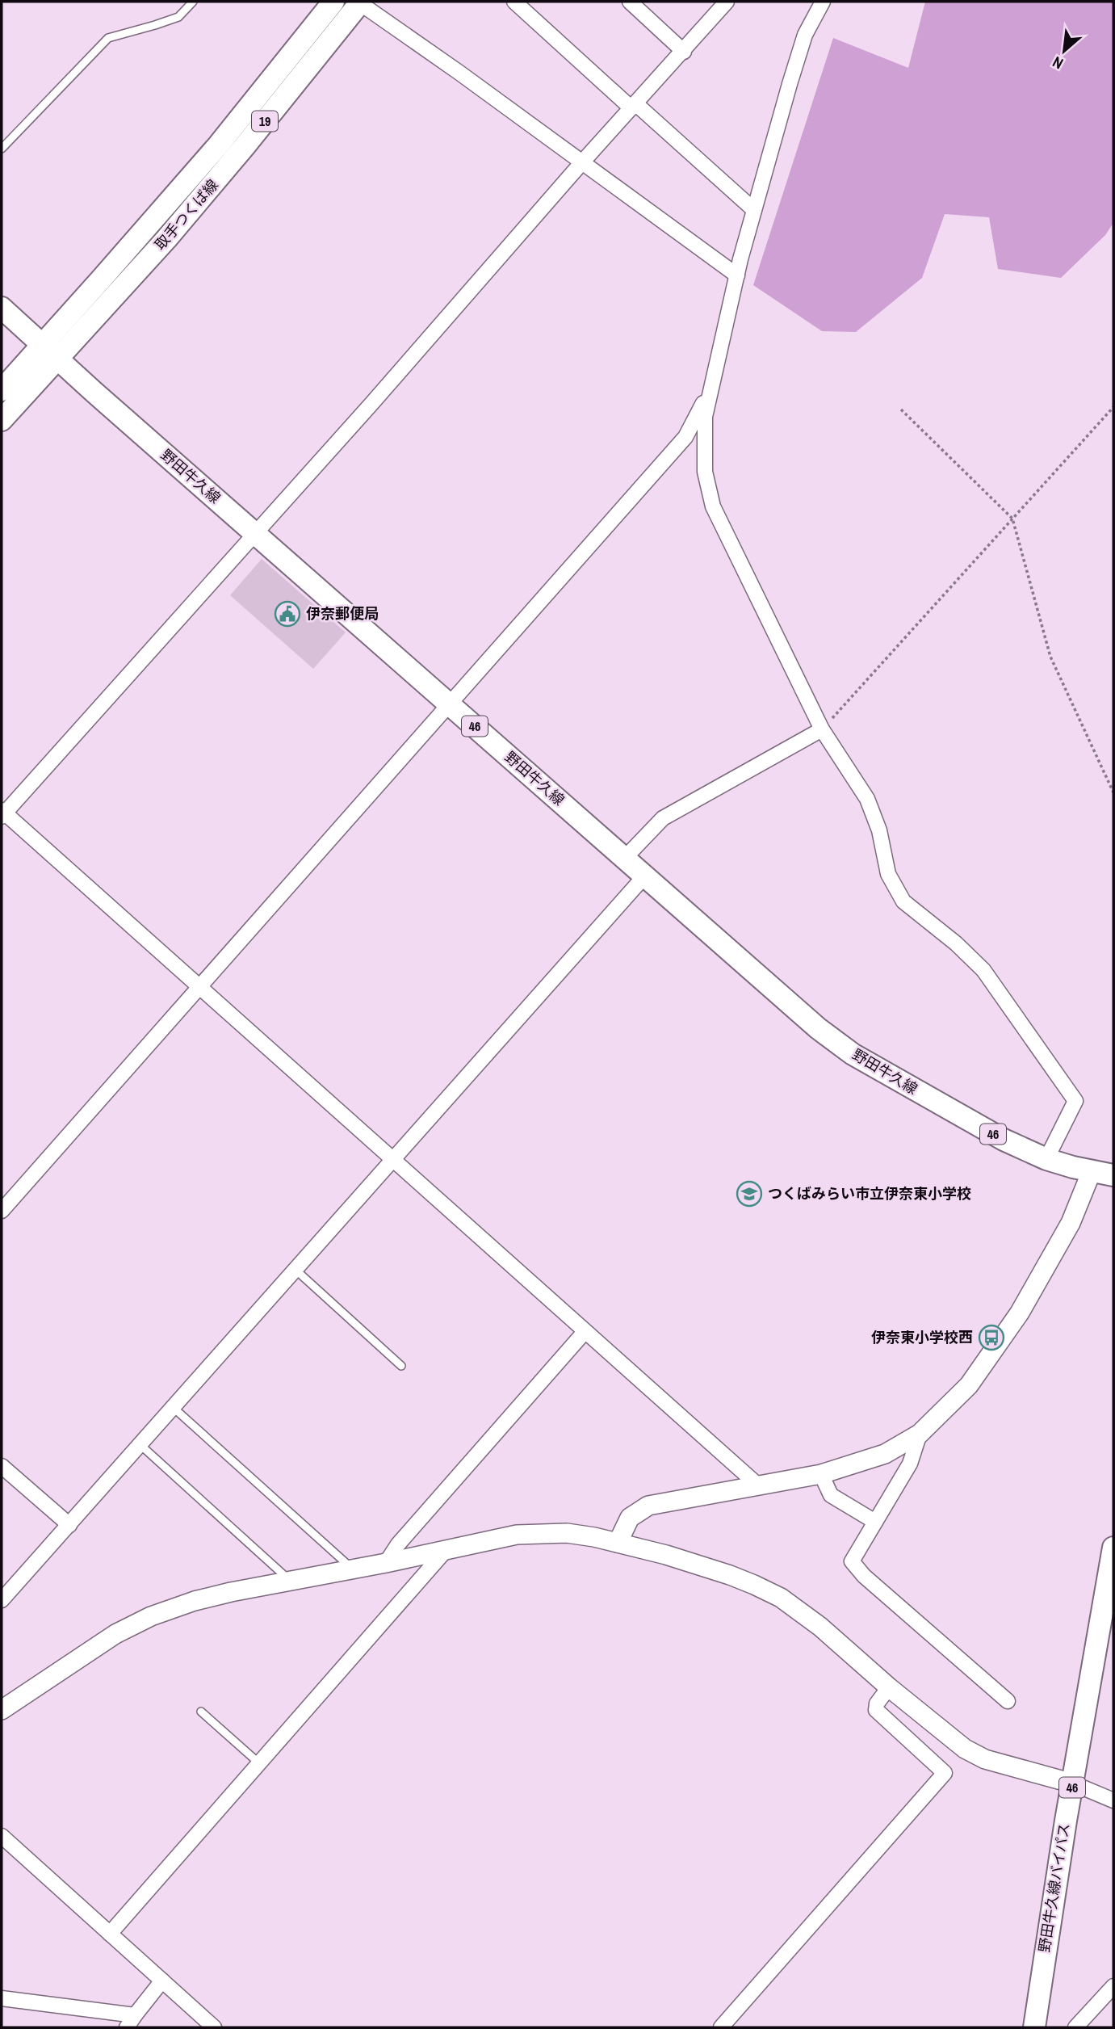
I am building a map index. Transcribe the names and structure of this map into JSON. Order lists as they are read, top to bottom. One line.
{"streets":{"main road":["19","取手つくば線","野田牛久線","46","野田牛久線バイパス"]},"crossings":[["取手つくば線","野田牛久線"]],"places":{"public building":["伊奈郵便局"],"school or university":["つくばみらい市立伊奈東小学校"],"bus stop":["伊奈東小学校西"]},"north":"bottom left"}
